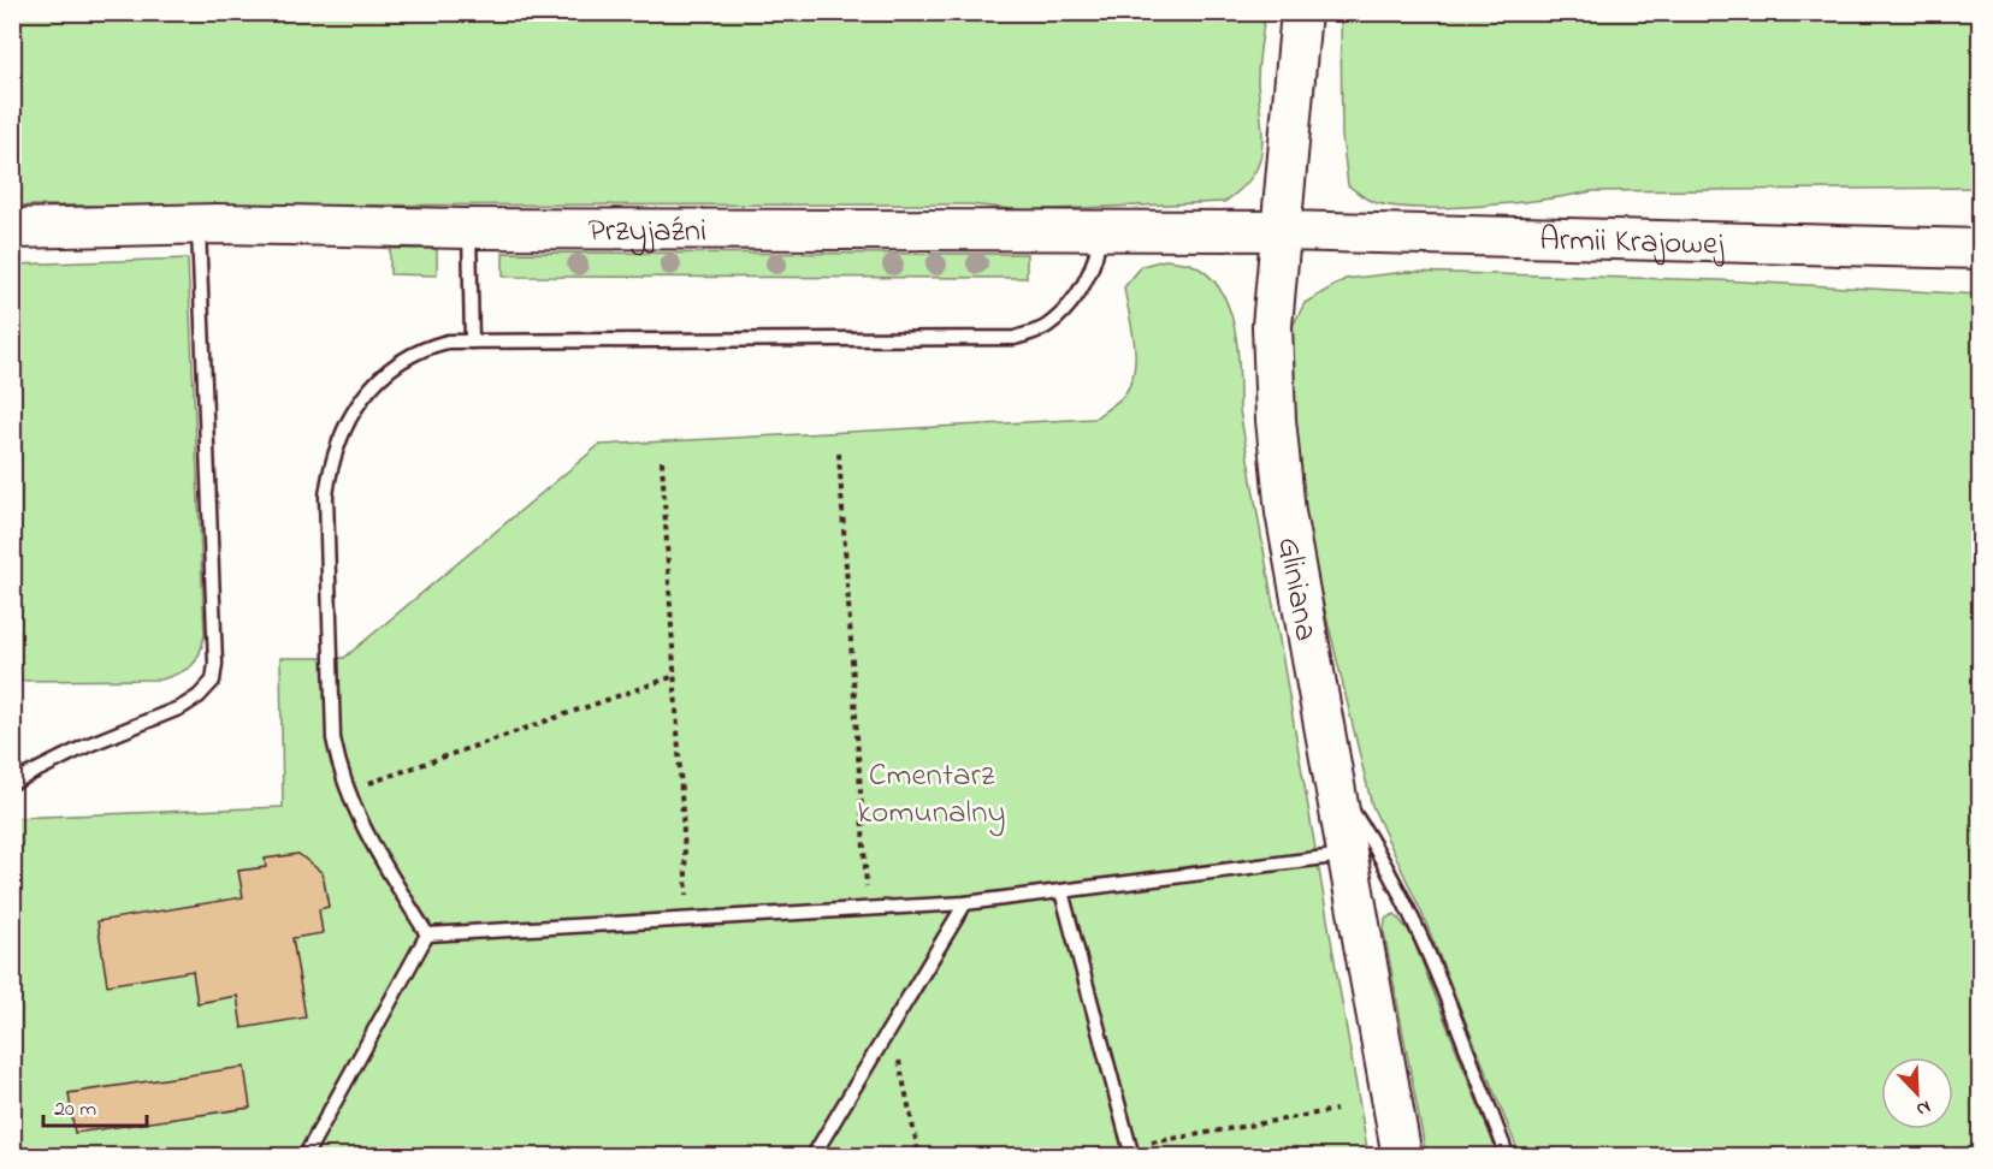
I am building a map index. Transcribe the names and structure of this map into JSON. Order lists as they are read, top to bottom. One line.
{"streets":{"street":["Przyjaźni","Armii Krajowej","Gliniana"]},"crossings":[["Przyjaźni","Armii Krajowej"],["Przyjaźni","Gliniana"],["Armii Krajowej","Gliniana"]],"parks":["Cmentarz komunalny"],"scale_bar":"20 m","north":"bottom right"}
